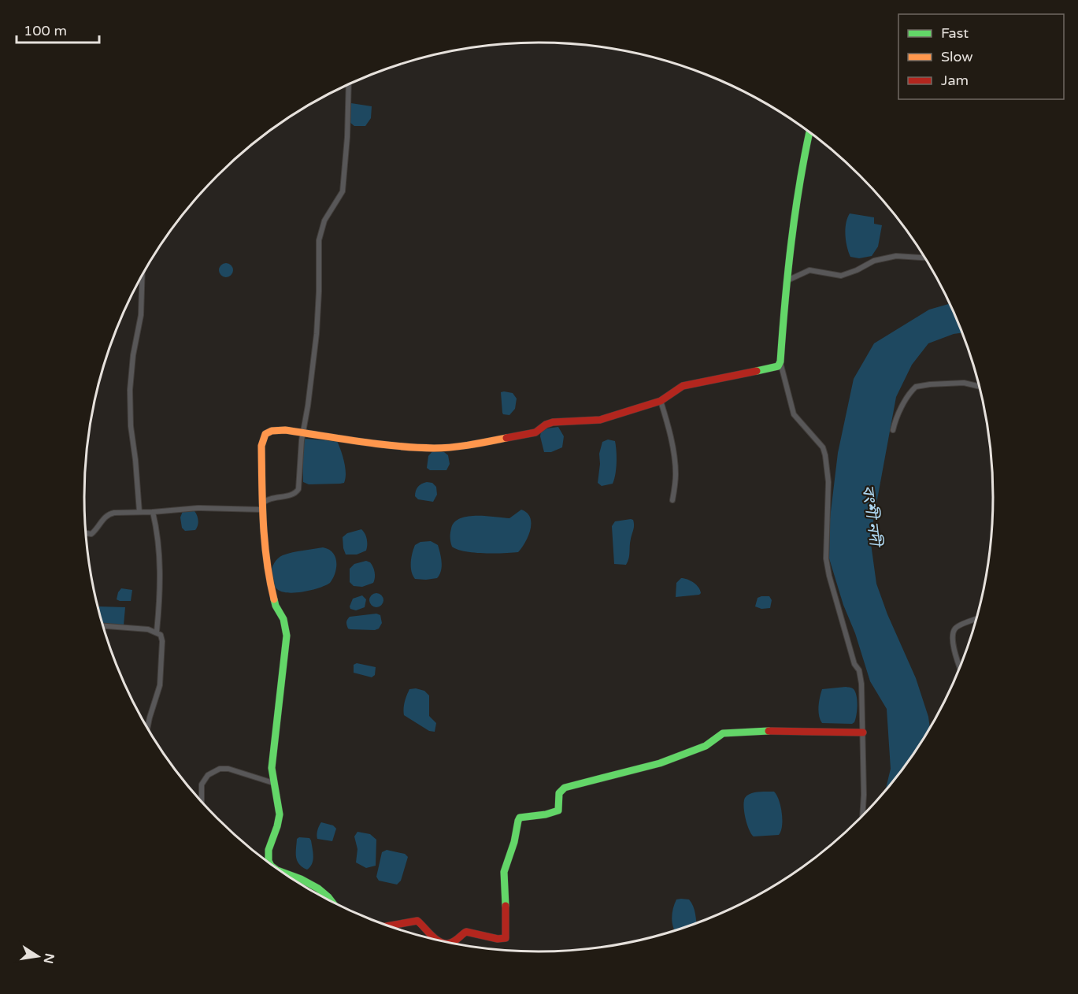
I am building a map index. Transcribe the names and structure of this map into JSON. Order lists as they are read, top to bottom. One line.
{"water":["বংশী নদী"],"legend":["Fast","Slow","Jam"],"scale_bar":"100 m","north":"right"}
